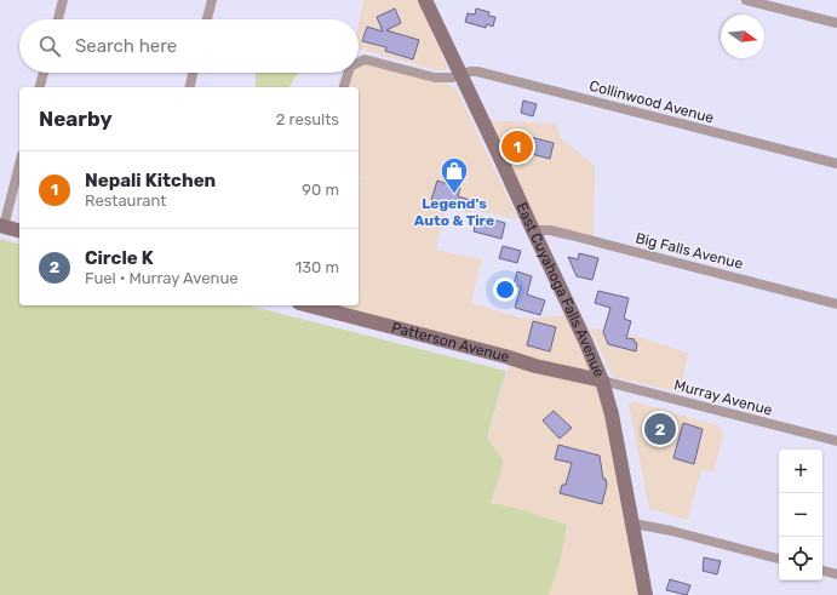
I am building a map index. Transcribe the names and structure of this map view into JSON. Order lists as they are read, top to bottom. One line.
{"streets":{"street":["Collinwood Avenue","Big Falls Avenue","East Cuyahoga Falls Avenue","Patterson Avenue","Murray Avenue"]},"crossings":[["Collinwood Avenue","East Cuyahoga Falls Avenue"],["Big Falls Avenue","East Cuyahoga Falls Avenue"],["East Cuyahoga Falls Avenue","Patterson Avenue"],["East Cuyahoga Falls Avenue","Murray Avenue"],["Patterson Avenue","Murray Avenue"]],"places":{"shop":["Legend's Auto & Tire"]},"north":"right","page":{"search":"Search here","heading":["Nearby","2 results"],"pins":["1","2"],"list":[{"mark":"1","name":"Nepali Kitchen","note":"Restaurant","value":"90 m"},{"mark":"2","name":"Circle K","note":"Fuel · Murray Avenue","value":"130 m"}],"map_buttons":["+","−"]}}
